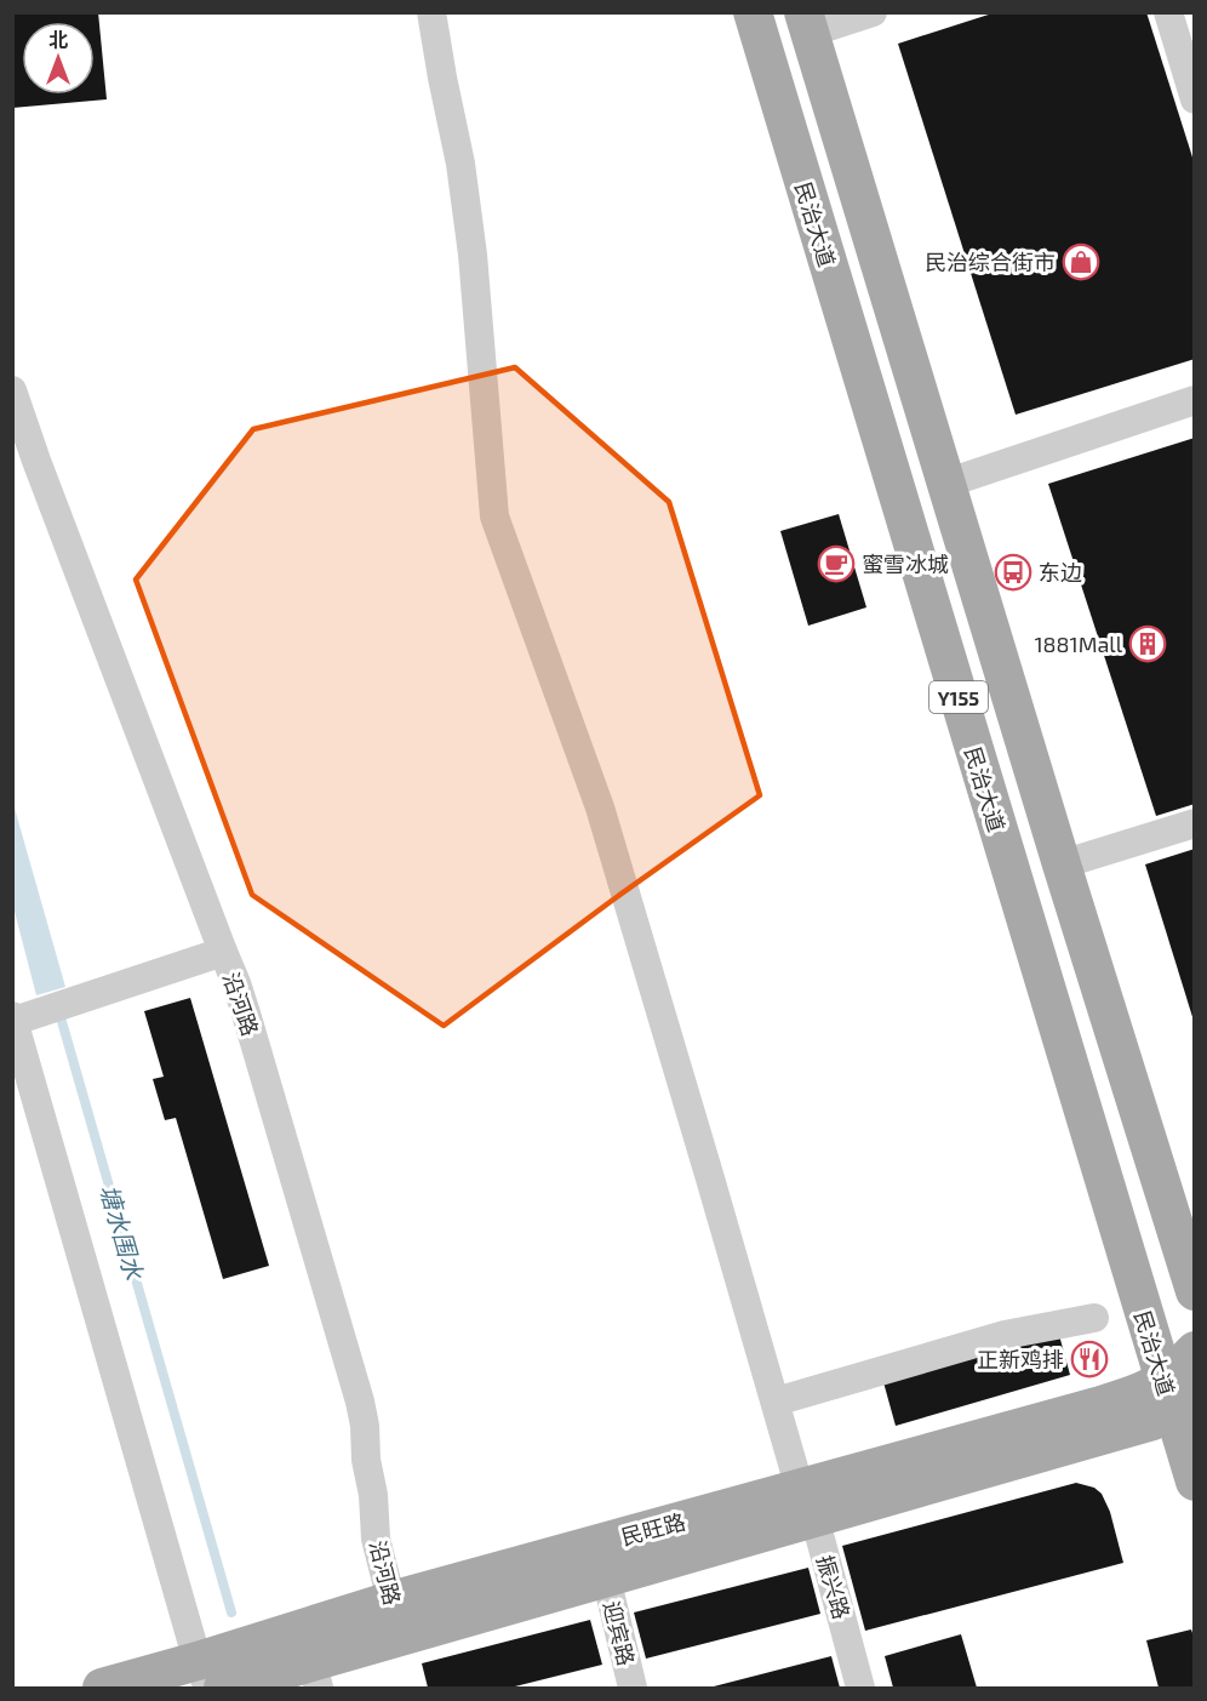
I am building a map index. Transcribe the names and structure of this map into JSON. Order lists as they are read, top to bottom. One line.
{"streets":{"main road":["民治大道","Y155","民旺路"],"street":["沿河路","振兴路","迎宾路"]},"crossings":[["民治大道","民旺路"],["沿河路","民旺路"],["民旺路","振兴路"],["民旺路","迎宾路"]],"water":["塘水围水"],"places":{"shop":["民治综合街市"],"cafe":["蜜雪冰城"],"bus stop":["东边"],"building":["1881Mall"],"restaurant":["正新鸡排"]},"north":"top"}
